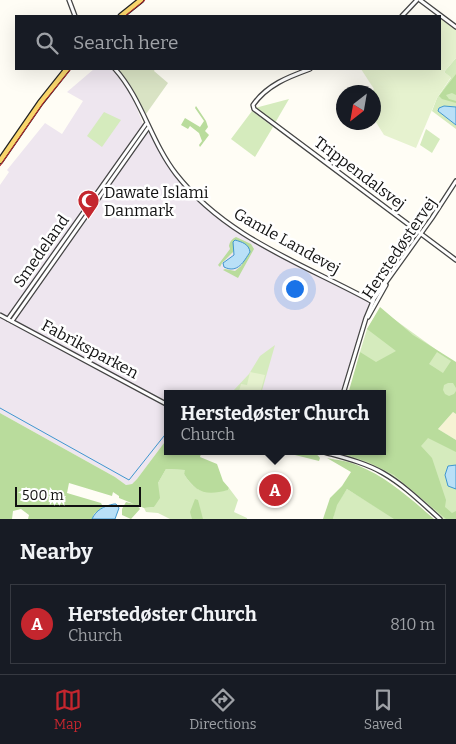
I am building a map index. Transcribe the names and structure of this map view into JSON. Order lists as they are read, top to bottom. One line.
{"streets":{"street":["Trippendalsvej","Gamle Landevej","Herstedøstervej","Smedeland","Fabriksparken"]},"crossings":[["Trippendalsvej","Herstedøstervej"],["Gamle Landevej","Herstedøstervej"],["Gamle Landevej","Smedeland"],["Smedeland","Fabriksparken"]],"places":{"mosque":["Dawate Islami Danmark"]},"scale_bar":"500 m","north":"bottom left","page":{"search":"Search here","popup":["Herstedøster Church","Church"],"pins":"A","scale":"500 m","heading":"Nearby","list":[{"mark":"A","name":"Herstedøster Church","note":"Church","value":"810 m"}],"nav":["Map","Directions","Saved"]}}
